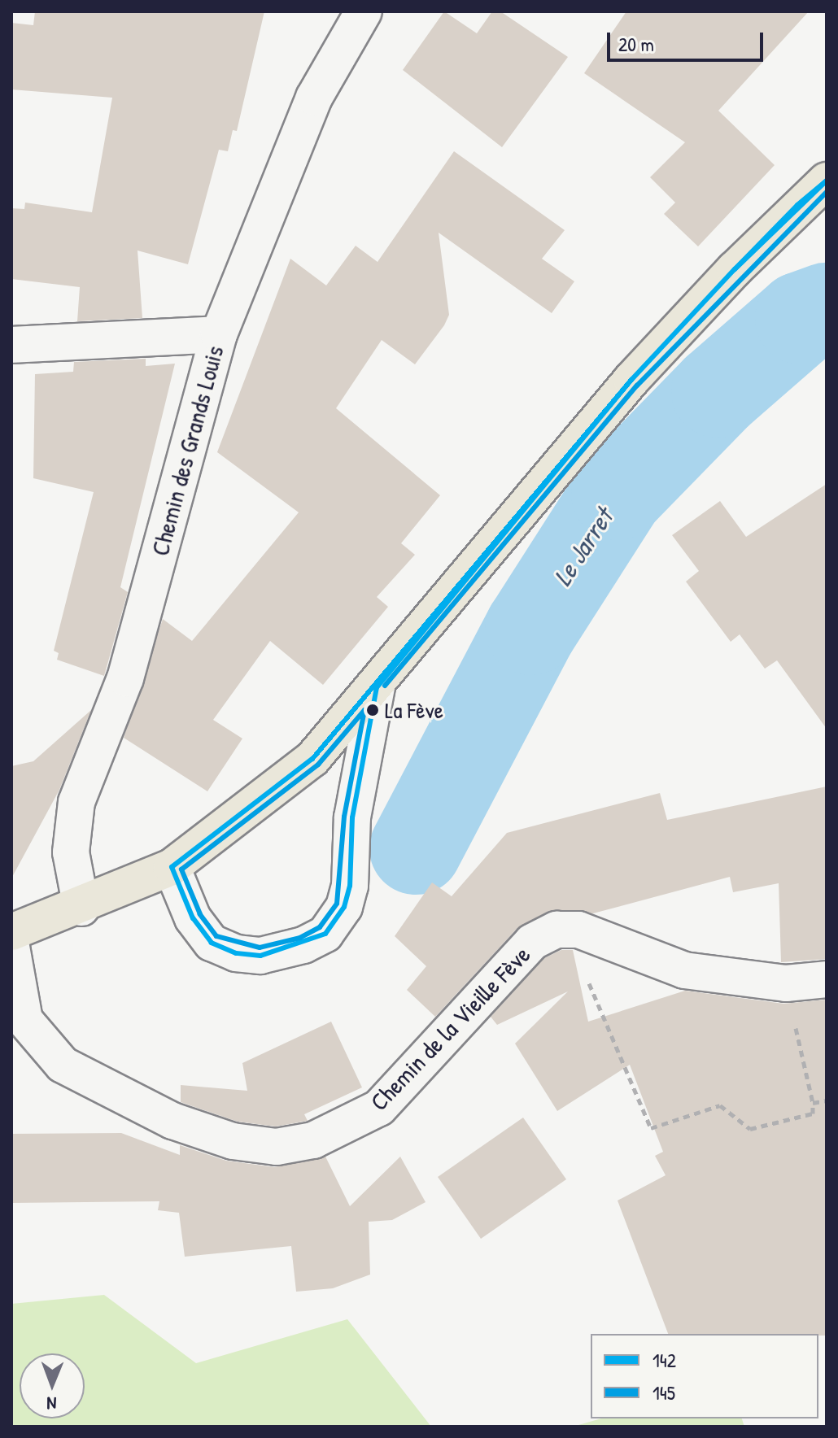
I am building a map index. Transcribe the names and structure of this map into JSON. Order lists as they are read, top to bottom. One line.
{"streets":{"street":["Chemin des Grands Louis","Chemin de la Vieille Fève"]},"water":["Le Jarret"],"places":["La Fève"],"lines":["transit line 142","transit line 145"],"legend":["142","145"],"scale_bar":"20 m","north":"bottom"}
